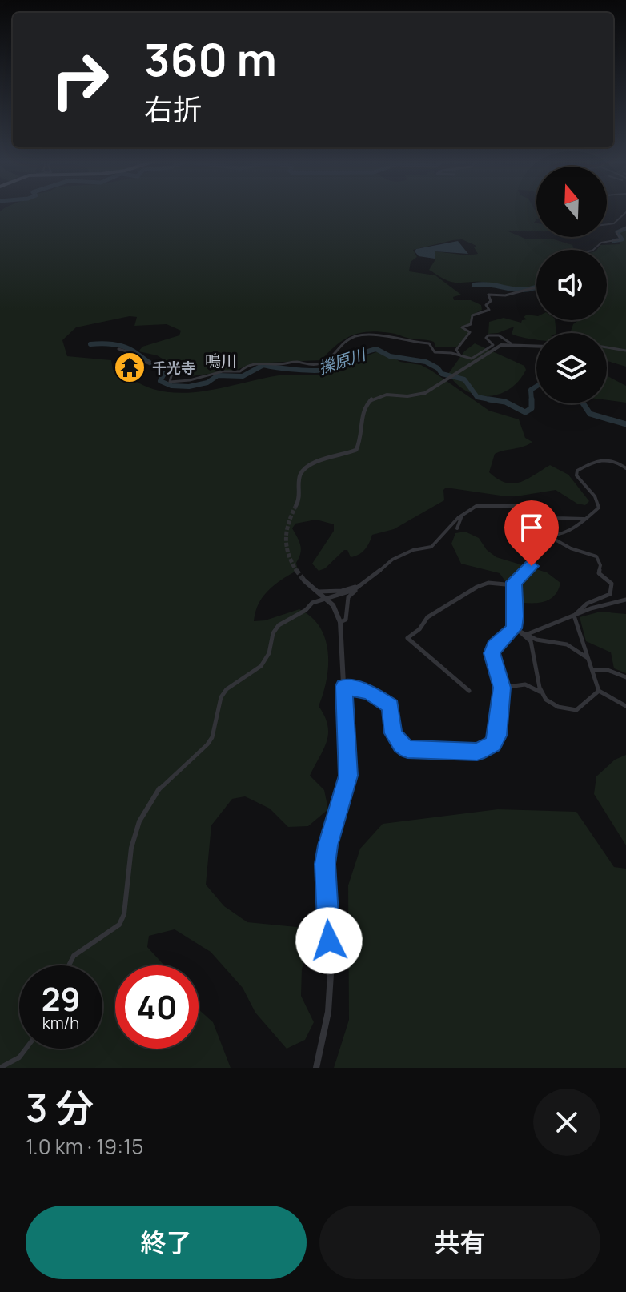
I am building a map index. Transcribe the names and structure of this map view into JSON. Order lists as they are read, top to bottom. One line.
{"districts":["鳴川"],"water":["擽原川"],"places":{"temple":["千光寺"]},"north":"top","page":{"turn":["360 m","右折"],"speed":"29 km/h","limit":"40","heading":["3 分","1.0 km · 19:15"],"buttons":["終了","共有"]}}
